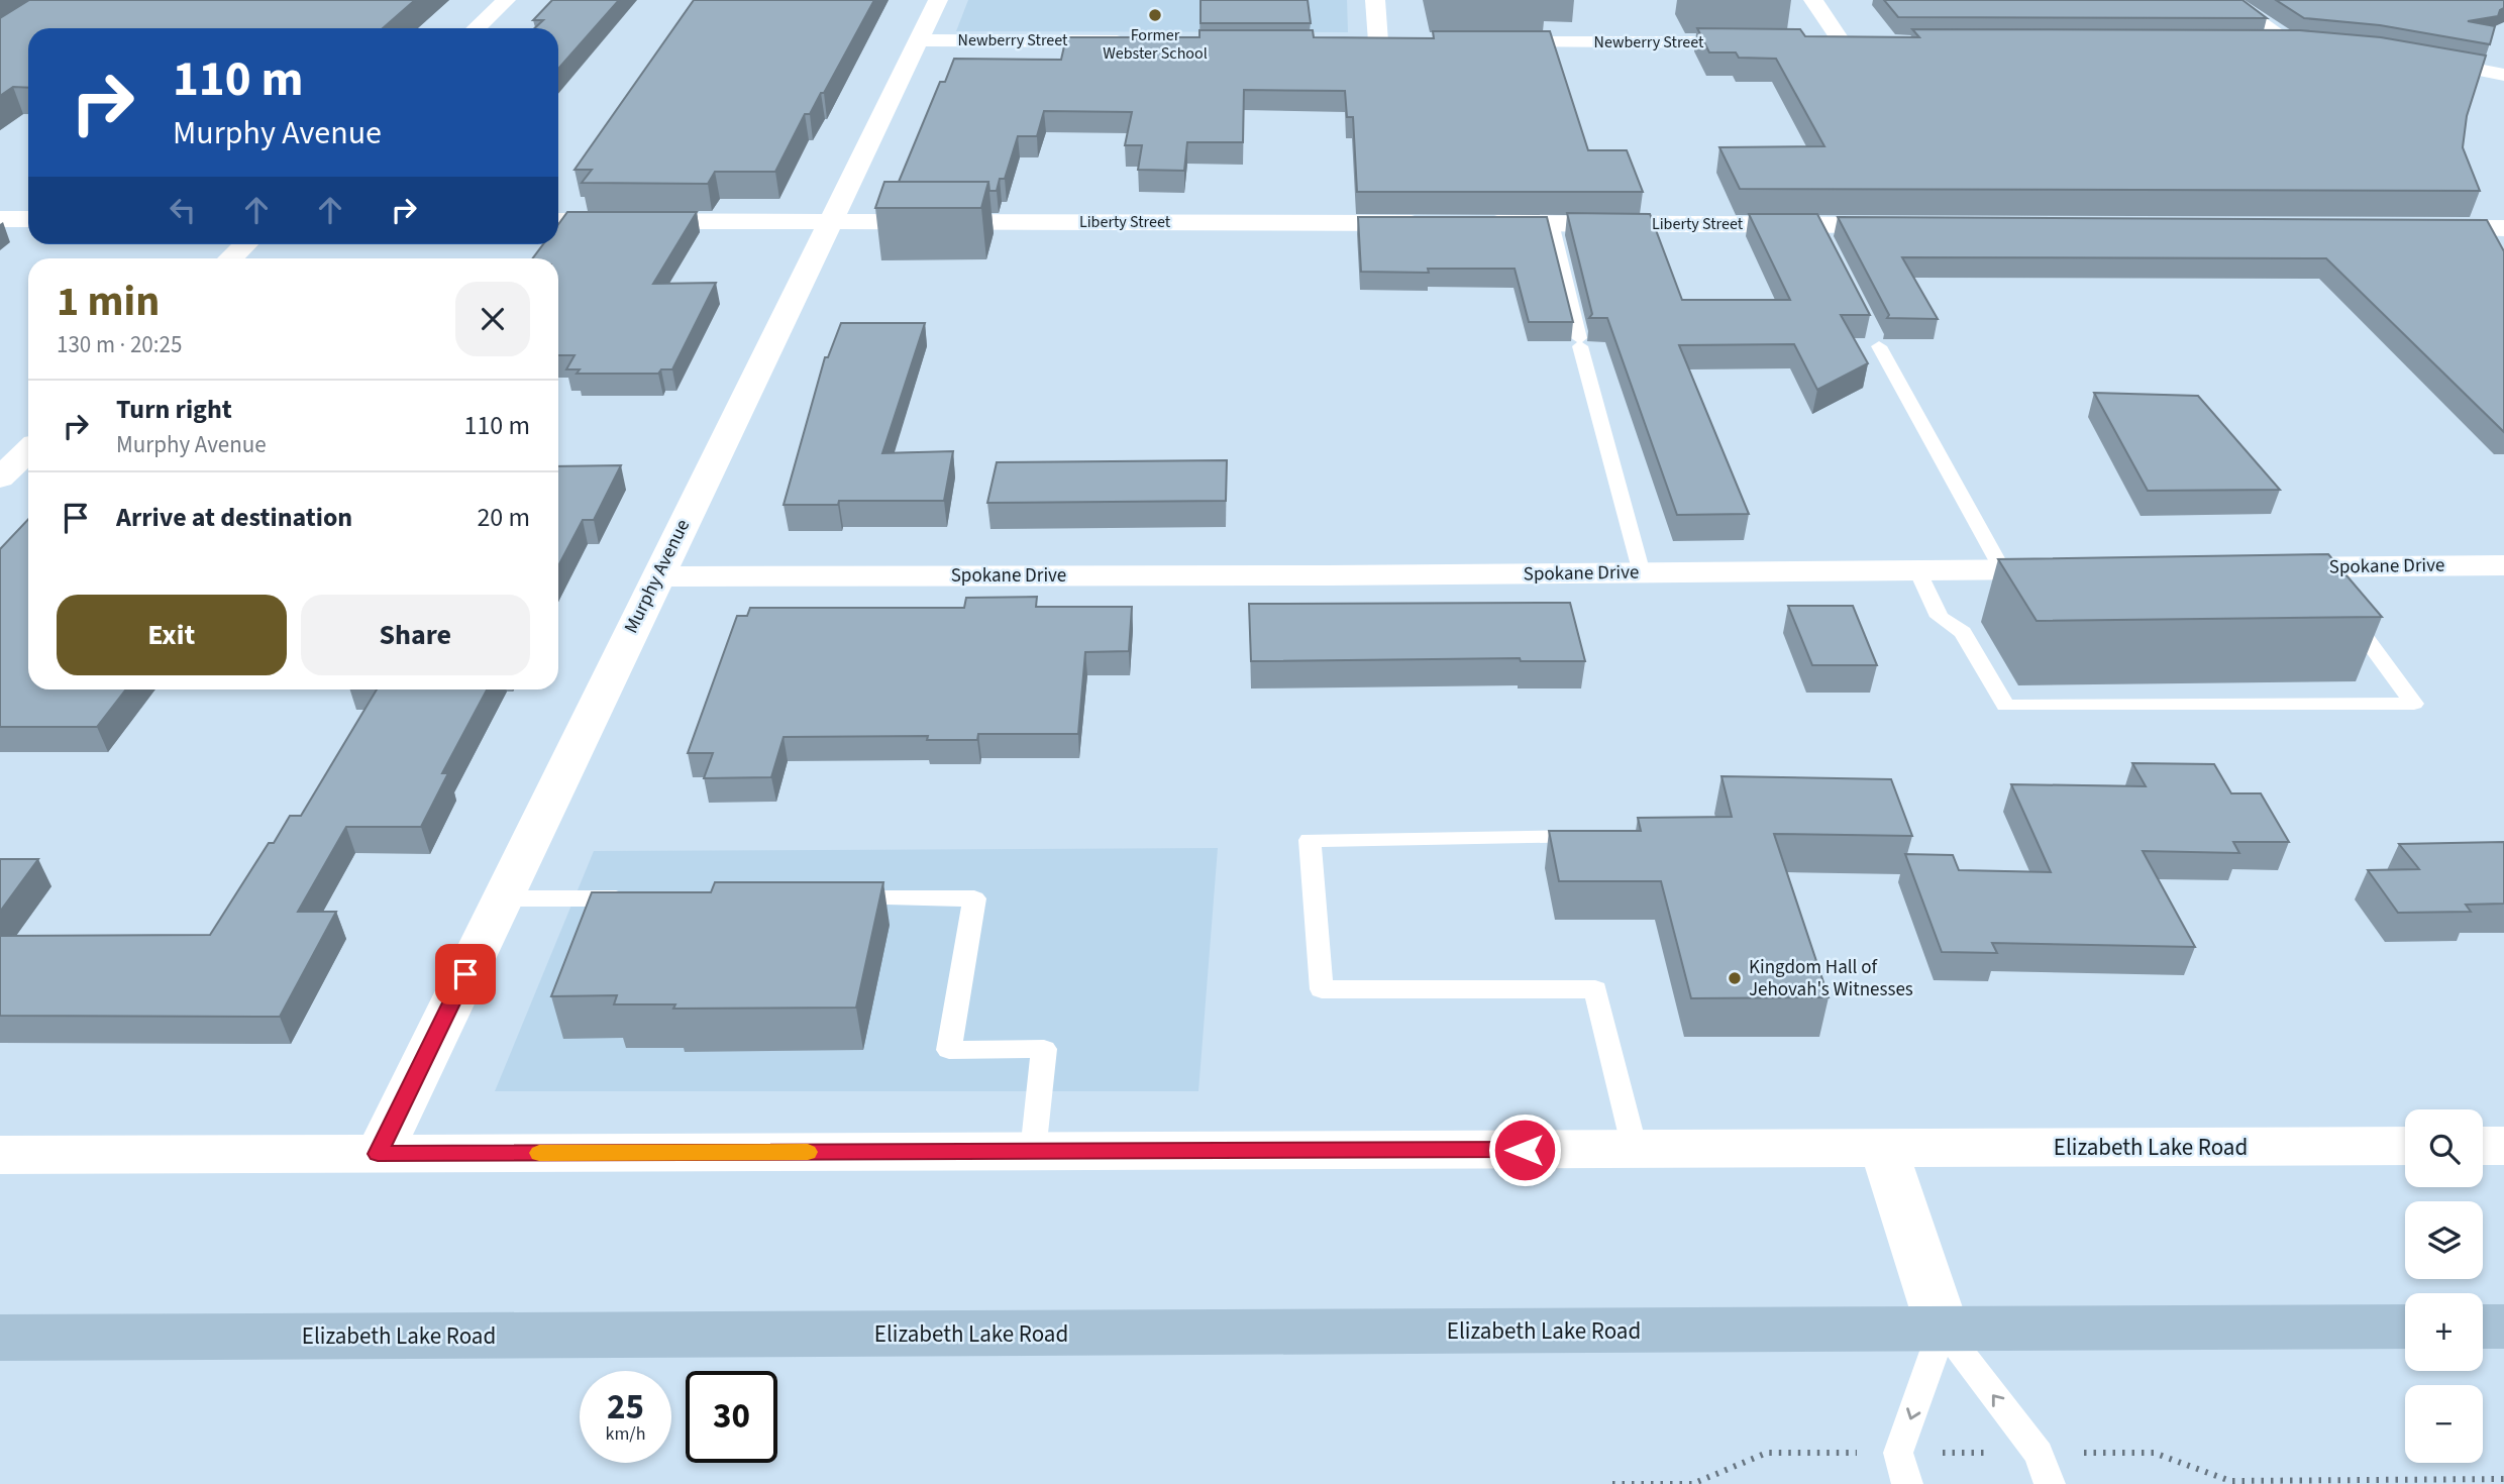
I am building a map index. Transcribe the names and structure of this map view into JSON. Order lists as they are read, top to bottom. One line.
{"streets":{"main road":["Elizabeth Lake Road"],"street":["Newberry Street","Liberty Street","Spokane Drive","Murphy Avenue"]},"crossings":[["Newberry Street","Murphy Avenue"],["Liberty Street","Murphy Avenue"],["Spokane Drive","Murphy Avenue"],["Murphy Avenue","Elizabeth Lake Road"]],"places":["Former Webster School","Kingdom Hall of Jehovah's Witnesses"],"page":{"turn":["110 m","Murphy Avenue"],"heading":["1 min","130 m · 20:25"],"list":[{"name":"Turn right","note":"Murphy Avenue","value":"110 m"},{"name":"Arrive at destination","value":"20 m"}],"buttons":["Exit","Share"],"map_buttons":["+","−"],"speed":"25 km/h","limit":"30"}}
